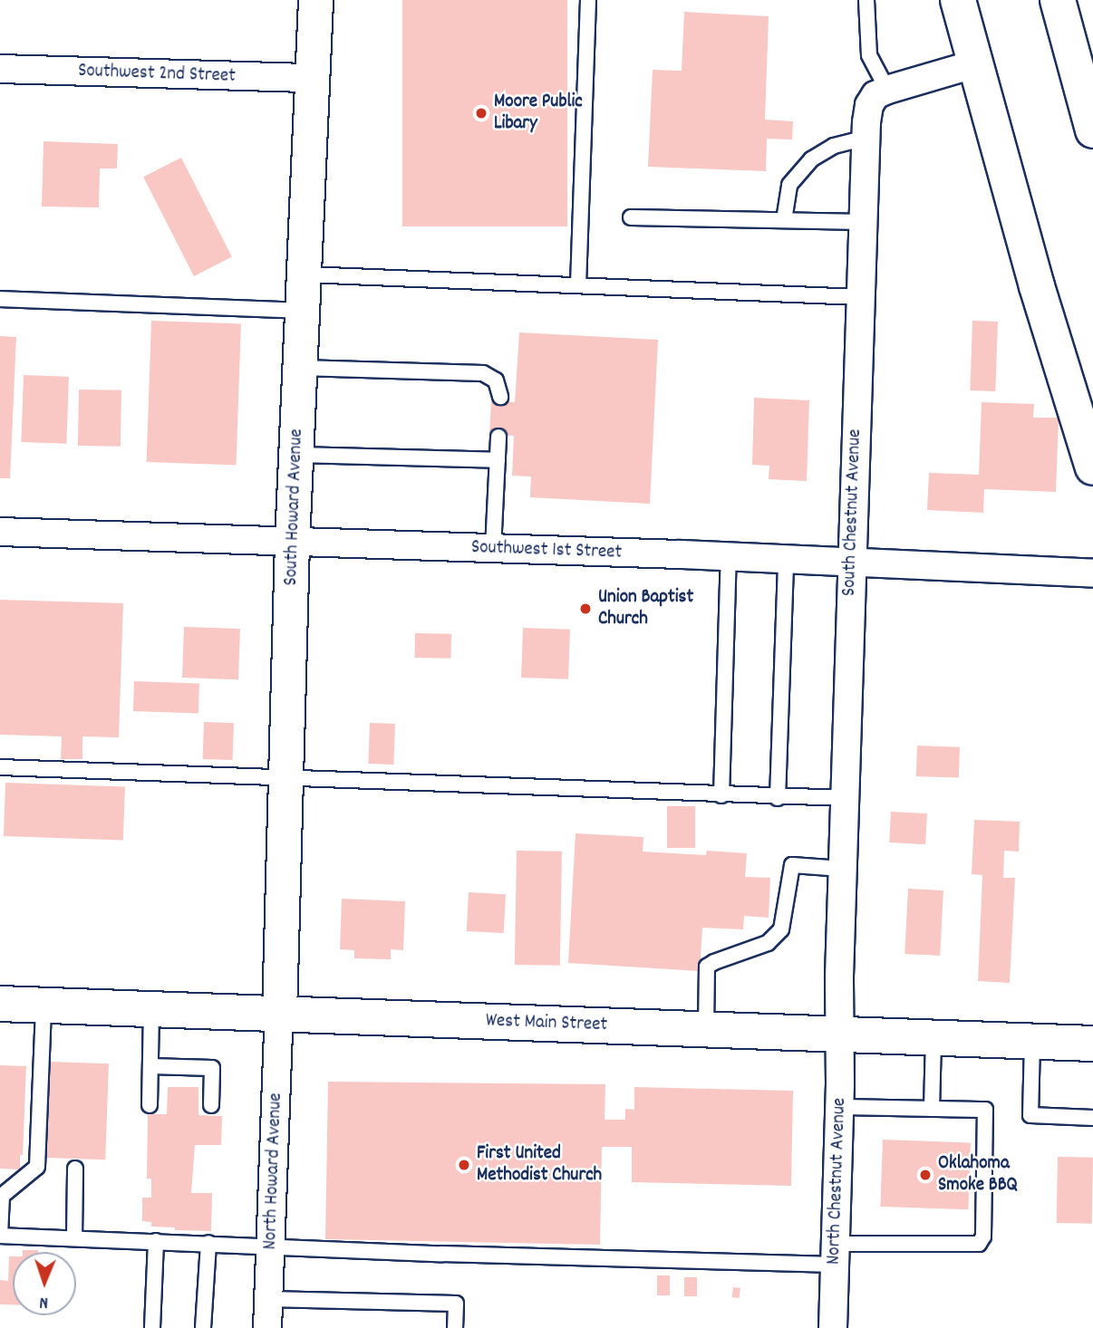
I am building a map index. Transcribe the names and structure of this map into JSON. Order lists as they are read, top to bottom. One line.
{"streets":{"main road":["West Main Street"],"street":["Southwest 2nd Street","South Howard Avenue","South Chestnut Avenue","Southwest 1st Street","North Howard Avenue","North Chestnut Avenue"]},"crossings":[["Southwest 2nd Street","South Howard Avenue"],["South Howard Avenue","Southwest 1st Street"],["South Howard Avenue","West Main Street"],["South Howard Avenue","North Howard Avenue"],["South Chestnut Avenue","Southwest 1st Street"],["South Chestnut Avenue","West Main Street"],["South Chestnut Avenue","North Chestnut Avenue"],["West Main Street","North Howard Avenue"],["West Main Street","North Chestnut Avenue"]],"places":["Moore Public Libary","Union Baptist Church","First United Methodist Church","Oklahoma Smoke BBQ"],"north":"bottom"}
